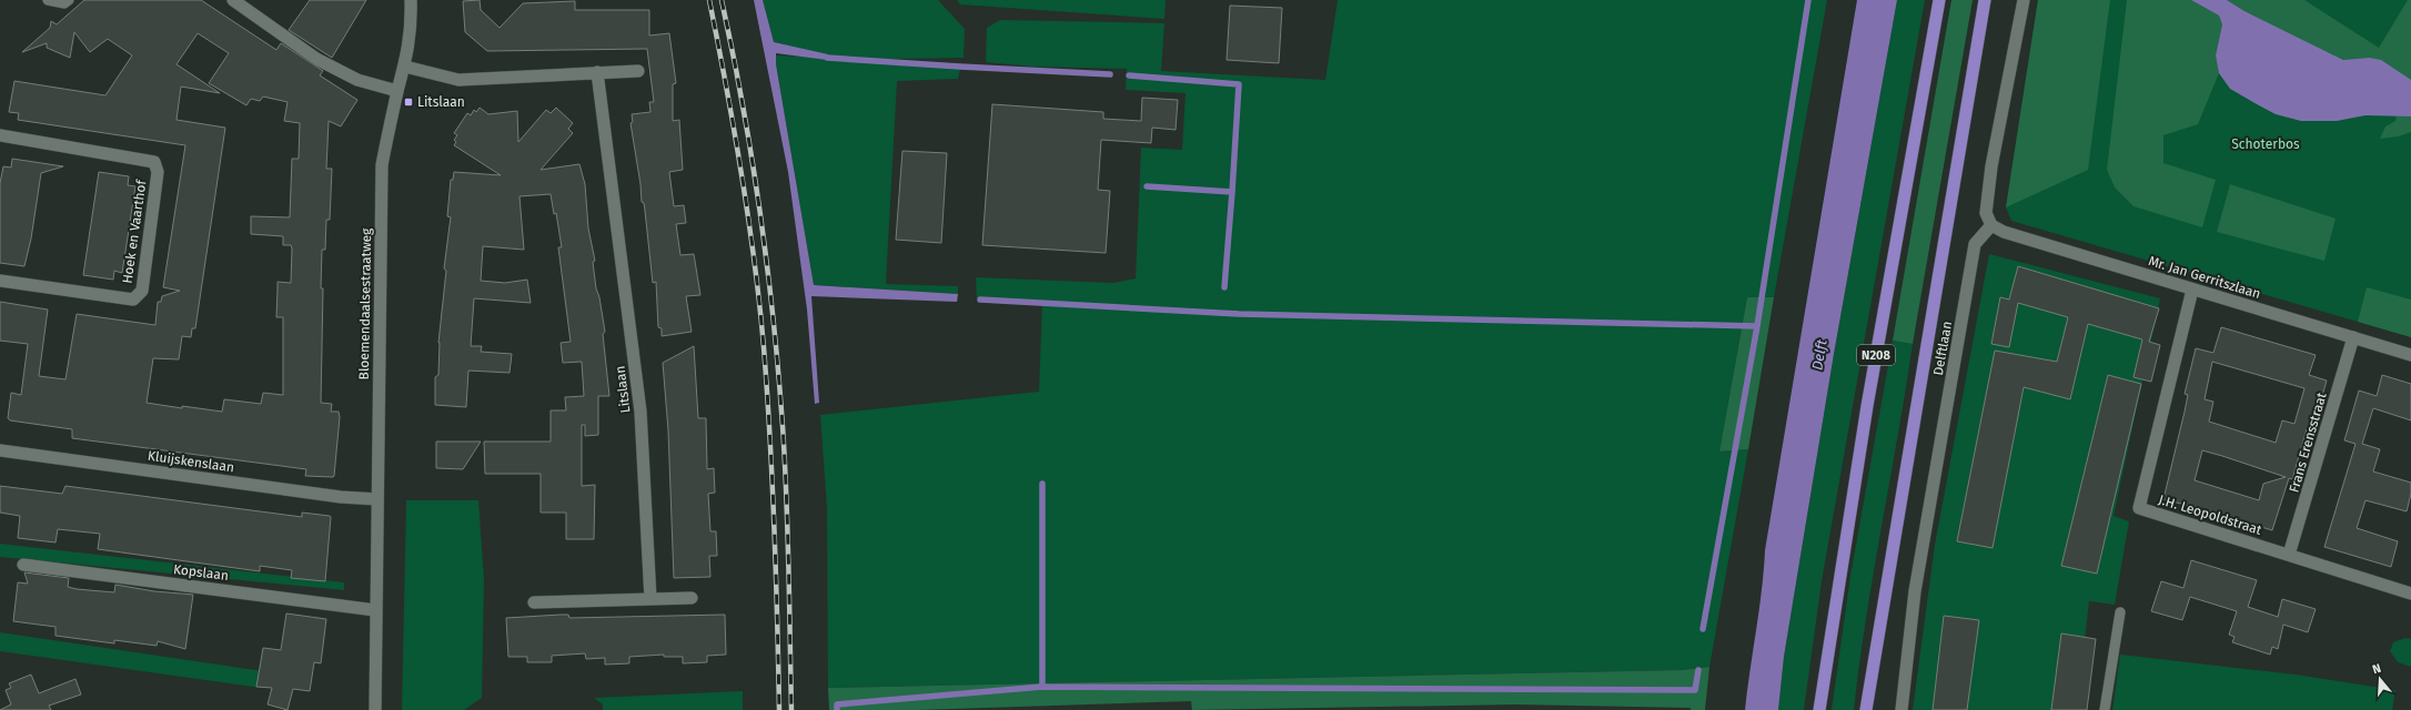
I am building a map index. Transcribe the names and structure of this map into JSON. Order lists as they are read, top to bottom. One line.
{"streets":{"main road":["Delftlaan","N208"],"street":["Hoek en Vaarthof","Mr. Jan Gerritszlaan","Bloemendaalsestraatweg","Litslaan","Frans Erensstraat","Kluijskenslaan","J.H. Leopoldstraat","Kopslaan"]},"crossings":[["Mr. Jan Gerritszlaan","Delftlaan"],["Mr. Jan Gerritszlaan","Frans Erensstraat"],["Mr. Jan Gerritszlaan","J.H. Leopoldstraat"],["Bloemendaalsestraatweg","Kluijskenslaan"],["Bloemendaalsestraatweg","Kopslaan"],["Frans Erensstraat","J.H. Leopoldstraat"]],"water":["Delft"],"parks":["Schoterbos"],"places":{"transit":["Litslaan"]},"north":"top"}
